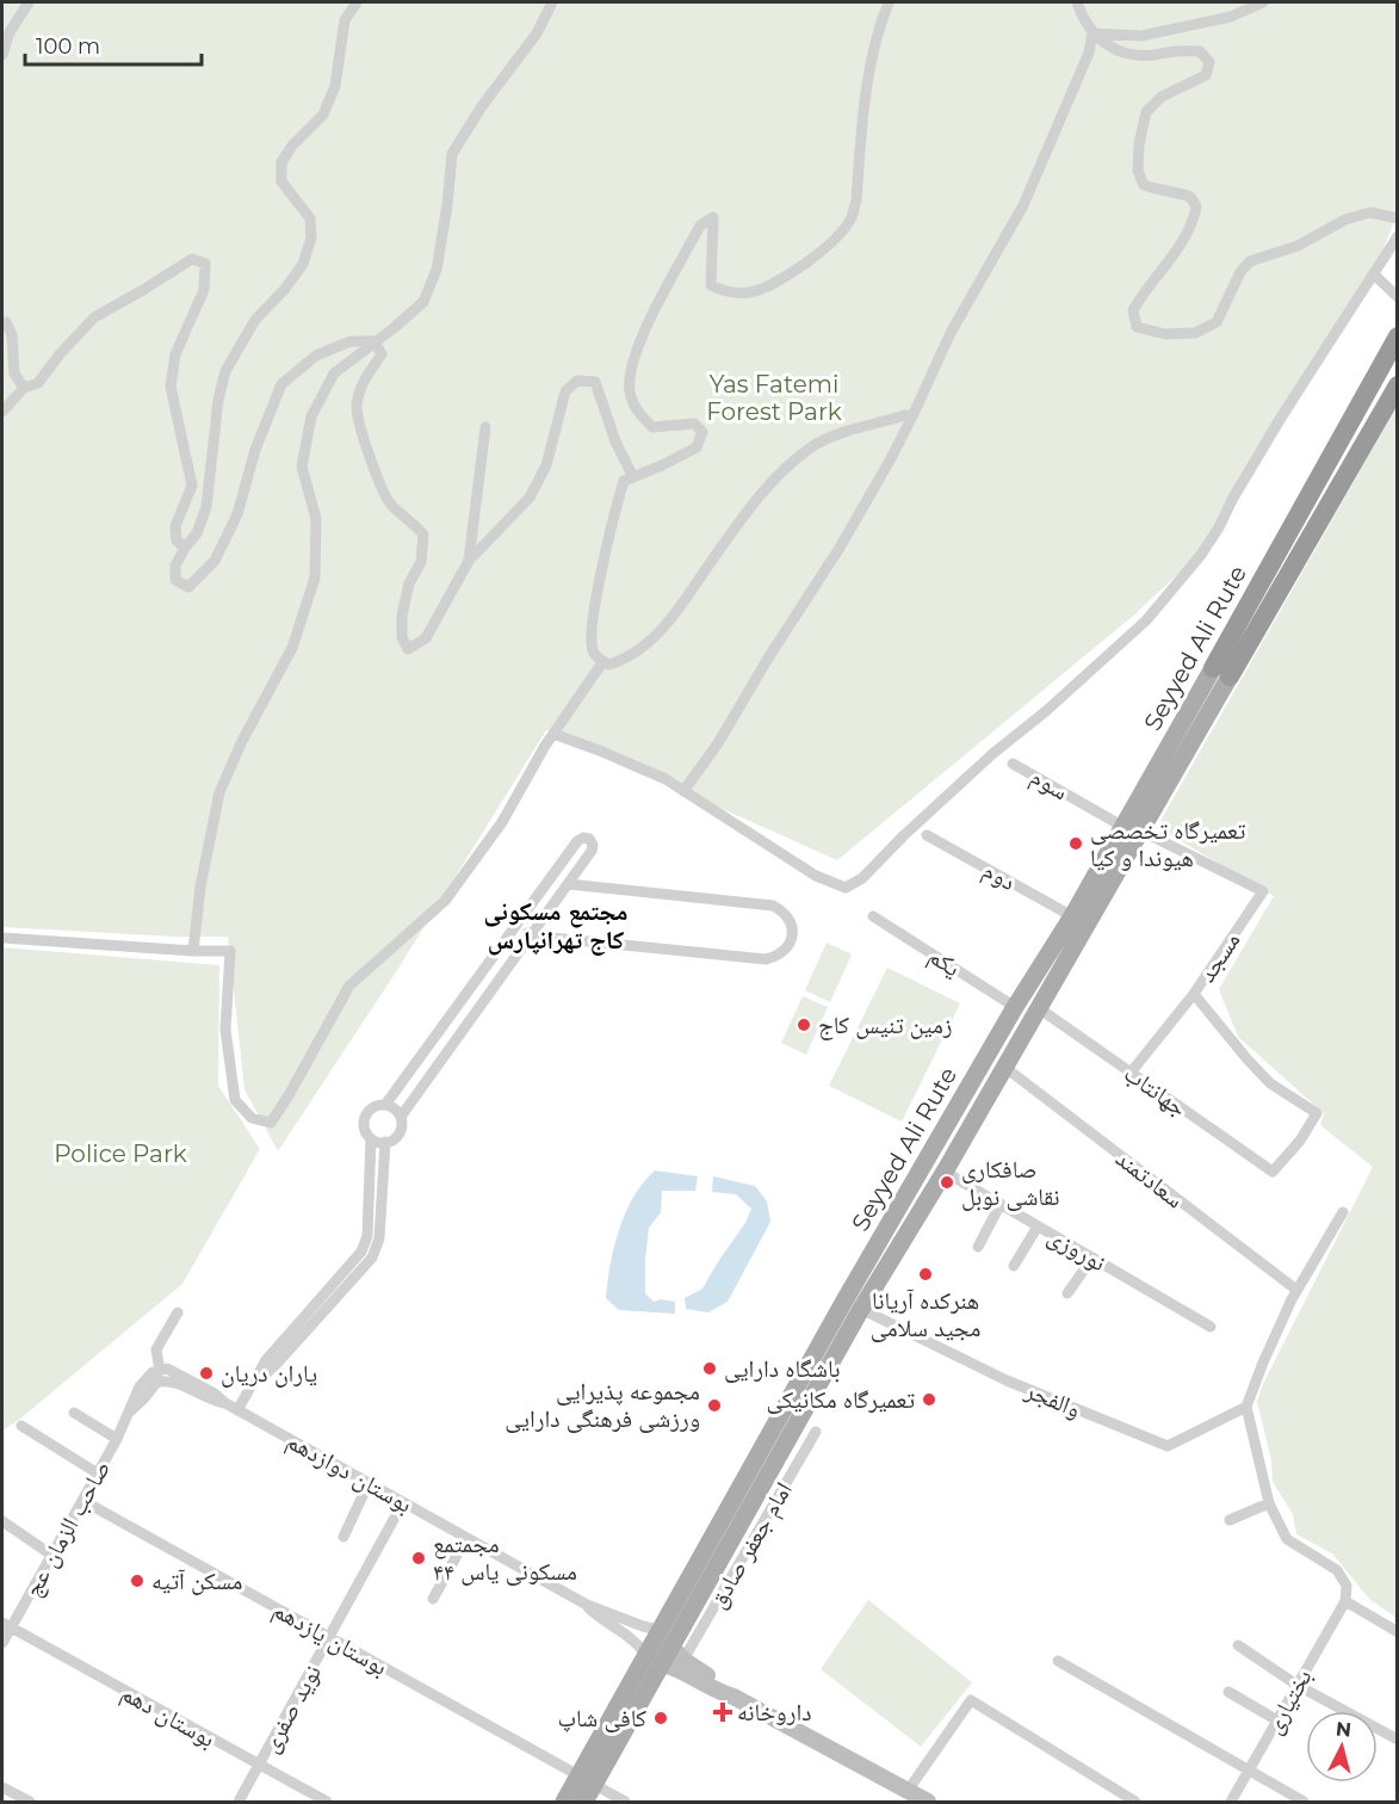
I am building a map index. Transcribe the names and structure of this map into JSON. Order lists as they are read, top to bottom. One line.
{"streets":{"highway":["Seyyed Ali Rute"],"street":["سوم","دوم","مسجد","یکم","جهانتاب","سعادتمند","نوروزی","والفجر","بوستان دوازدهم","صاحب الزمان عج","امام جعفر صادق","بوستان یازدهم","بختیاری","نوید صفری","بوستان دهم"]},"crossings":[["Seyyed Ali Rute","سوم"],["Seyyed Ali Rute","دوم"],["Seyyed Ali Rute","مسجد"],["Seyyed Ali Rute","یکم"],["Seyyed Ali Rute","جهانتاب"],["Seyyed Ali Rute","سعادتمند"],["Seyyed Ali Rute","نوروزی"],["Seyyed Ali Rute","والفجر"],["Seyyed Ali Rute","بوستان دوازدهم"],["Seyyed Ali Rute","امام جعفر صادق"],["Seyyed Ali Rute","بوستان یازدهم"],["سوم","مسجد"],["مسجد","جهانتاب"],["بوستان دوازدهم","صاحب الزمان عج"],["بوستان دوازدهم","نوید صفری"],["صاحب الزمان عج","بوستان یازدهم"],["صاحب الزمان عج","بوستان دهم"],["بوستان یازدهم","نوید صفری"],["نوید صفری","بوستان دهم"]],"districts":["مجتمع مسکونی کاج تهرانپارس"],"parks":["Yas Fatemi Forest Park","Police Park"],"places":{"other":["تعمیرگاه تخصصی هیوندا و کیا","زمین تنیس کاج","صافکاری نقاشی نوبل","هنرکده آریانا مجید سلامی","باشگاه دارایی","یاران دریان","تعمیرگاه مکانیکی","مجموعه پذیرایی ورزشی فرهنگی دارایی","مجمتمع مسکونی یاس ۴۴","مسکن آتیه","کافی شاپ"],"health":["داروخانه"]},"scale_bar":"100 m","north":"top"}
